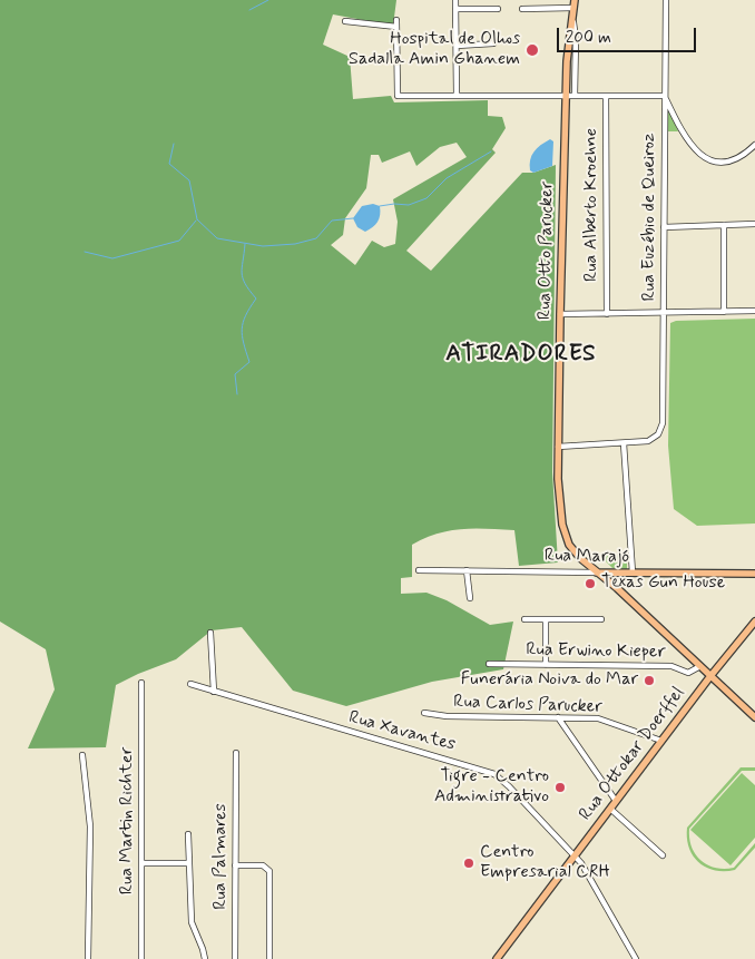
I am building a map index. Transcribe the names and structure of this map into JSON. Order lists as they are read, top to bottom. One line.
{"streets":{"main road":["Rua Otto Parucker","Rua Marajó","Rua Ottokar Doerffel"],"street":["Rua Alberto Kroehne","Rua Euzébio de Queiroz","Rua Erwino Kieper","Rua Carlos Parucker","Rua Xavantes","Rua Martin Richter","Rua Palmares"]},"crossings":[["Rua Otto Parucker","Rua Marajó"],["Rua Otto Parucker","Rua Erwino Kieper"],["Rua Otto Parucker","Rua Ottokar Doerffel"],["Rua Carlos Parucker","Rua Ottokar Doerffel"],["Rua Xavantes","Rua Ottokar Doerffel"]],"districts":["ATIRADORES"],"places":["Hospital de Olhos Sadalla Amin Ghanem","Texas Gun House","Funerária Noiva do Mar","Tigre - Centro Administrativo","Centro Empresarial CRH"],"scale_bar":"200 m"}
